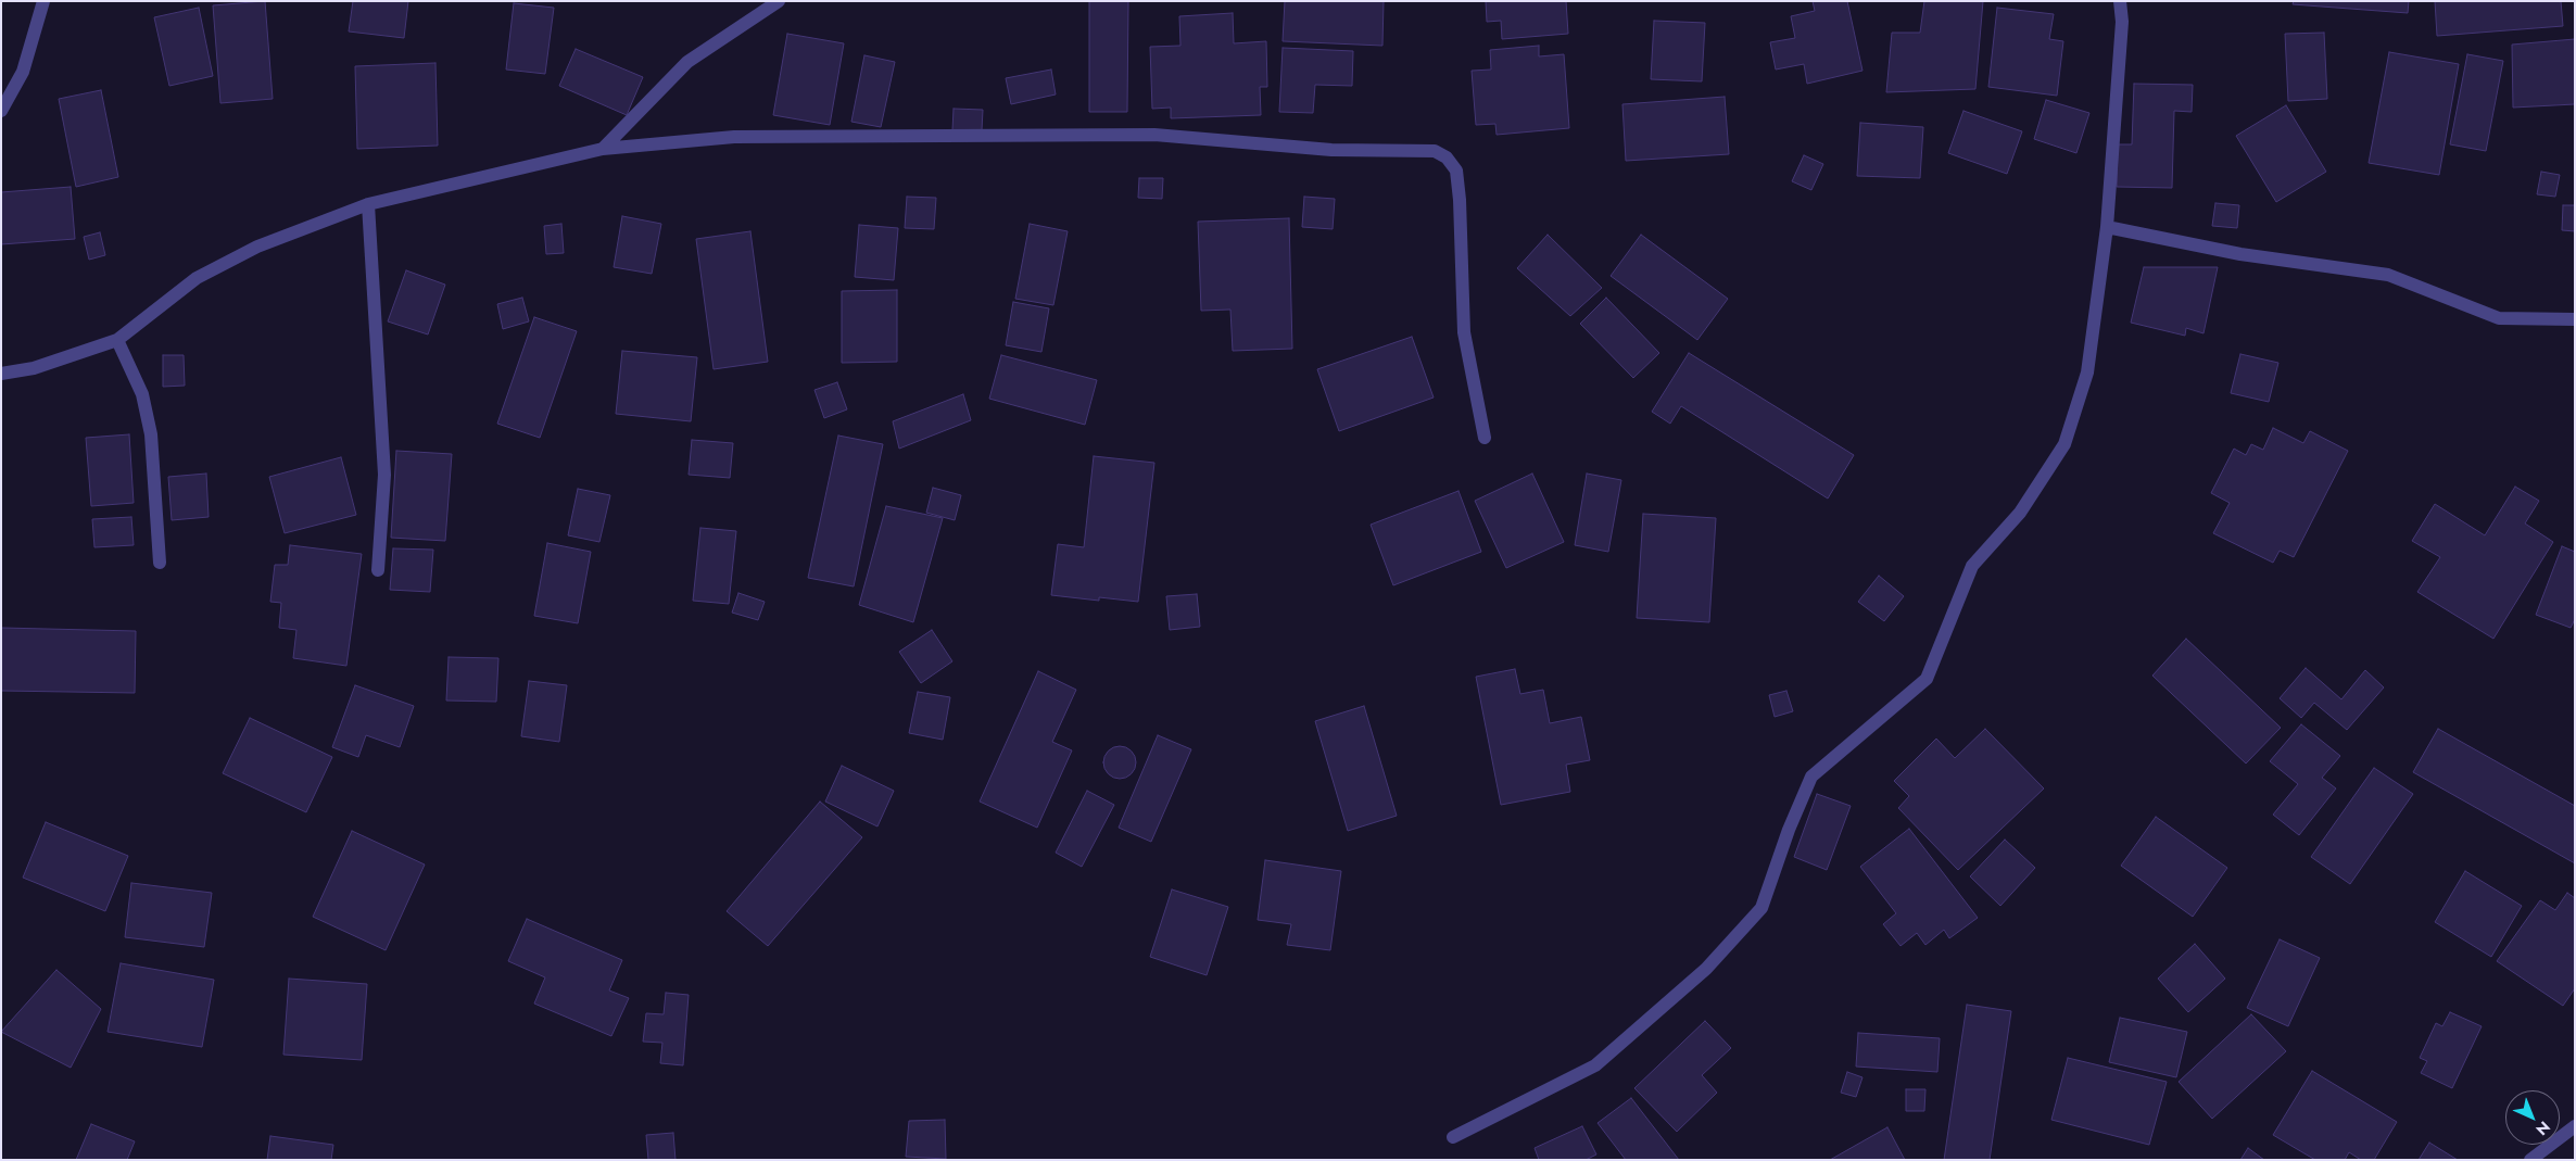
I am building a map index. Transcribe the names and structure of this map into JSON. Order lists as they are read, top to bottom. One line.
{"north":"bottom right"}
